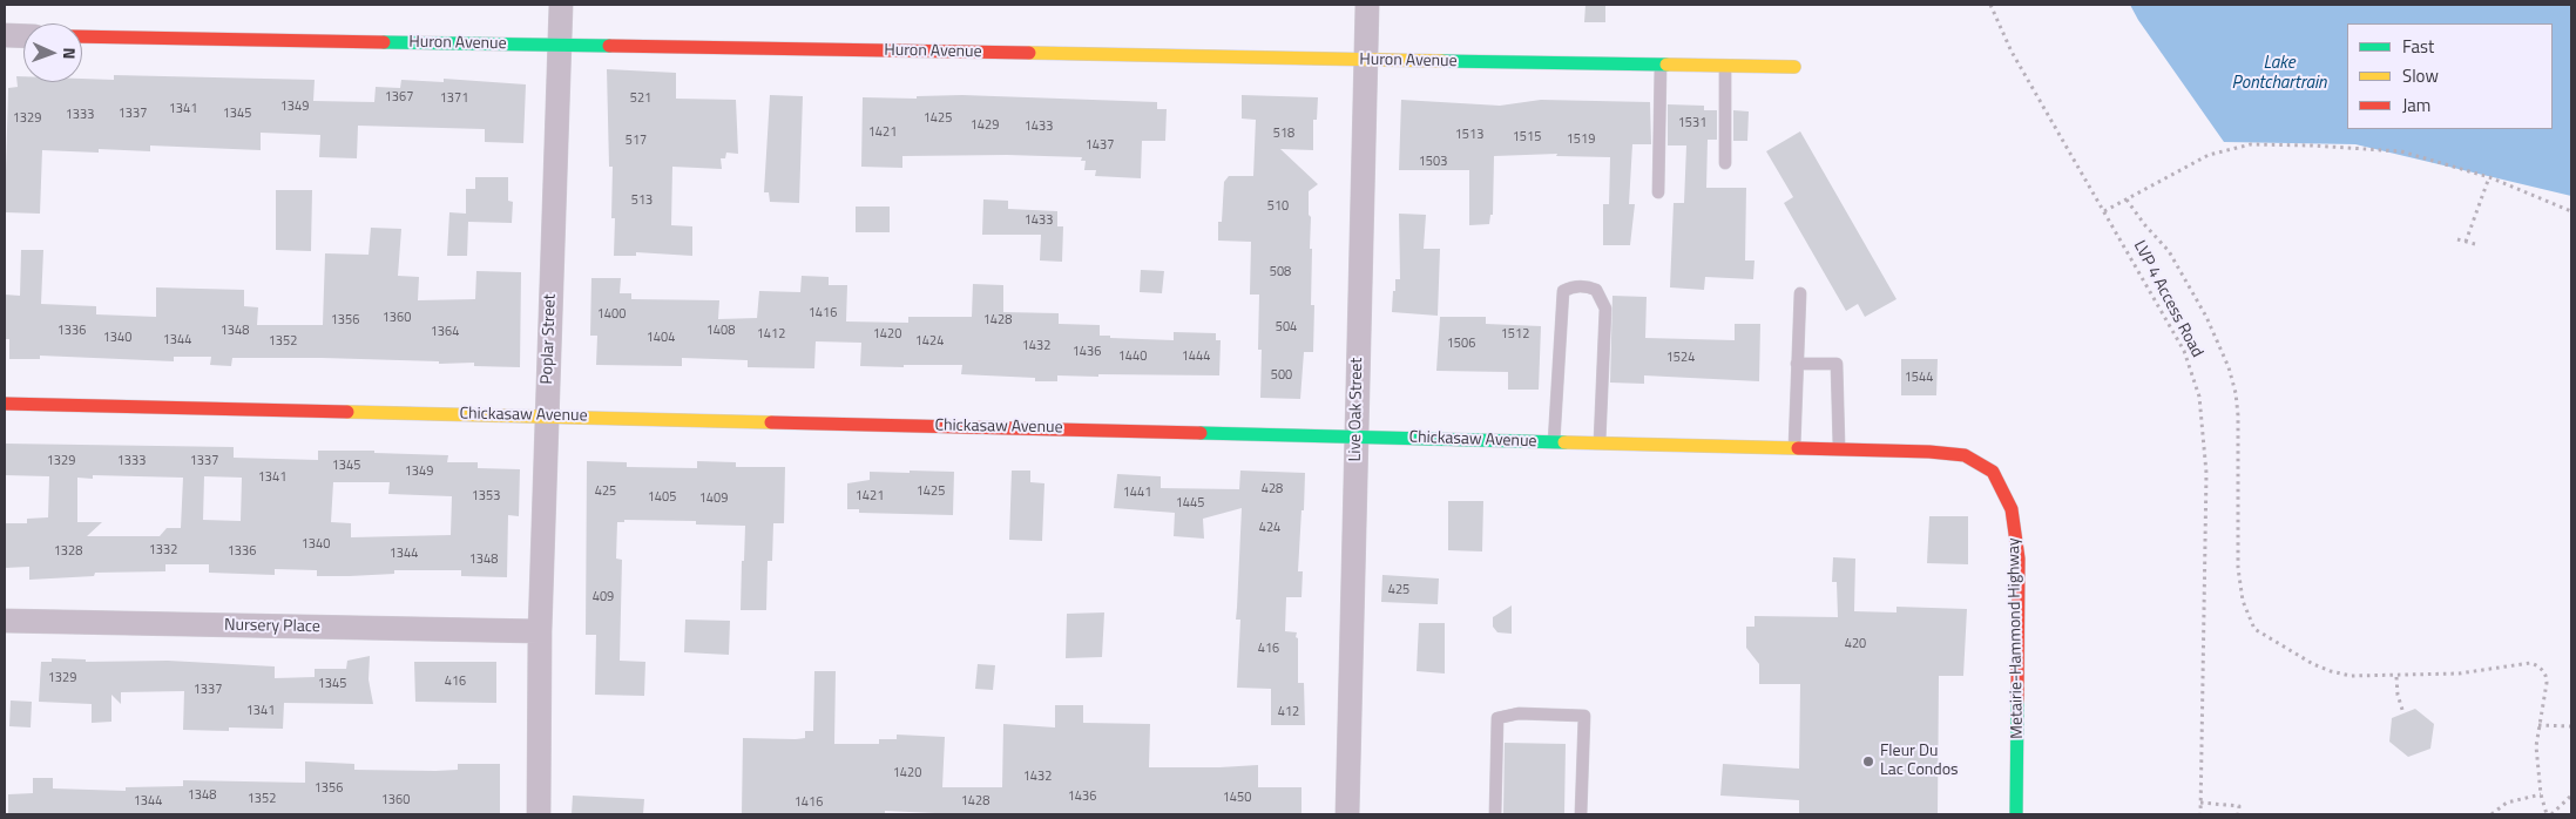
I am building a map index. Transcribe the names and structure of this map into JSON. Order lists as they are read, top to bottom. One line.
{"streets":{"street":["Huron Avenue","Poplar Street","Live Oak Street","Chickasaw Avenue","Nursery Place","Metairie-Hammond Highway"],"path":["LVP 4 Access Road"]},"crossings":[["Huron Avenue","Poplar Street"],["Huron Avenue","Live Oak Street"],["Poplar Street","Chickasaw Avenue"],["Poplar Street","Nursery Place"],["Live Oak Street","Chickasaw Avenue"],["Chickasaw Avenue","Metairie-Hammond Highway"]],"water":["Lake Pontchartrain"],"places":["Fleur Du Lac Condos"],"house_numbers":["1367","1371","521","1349","1341","1337","1345","1333","1329","1425","1531","1429","1433","1421","518","1513","1515","1519","517","1437","1503","513","510","1433","508","1416","1400","1360","1356","1428","504","1336","1348","1408","1364","1412","1420","1512","1340","1404","1344","1352","1424","1506","1432","1436","1440","1444","1524","500","1544","1329","1333","1337","1345","1349","1341","428","425","1425","1441","1353","1421","1405","1409","1445","424","1340","1332","1328","1336","1344","1348","425","409","420","416","1329","416","1345","1337","1341","412","1420","1432","1356","1348","1436","1450","1352","1360","1344","1428","1416"],"legend":["Fast","Slow","Jam"],"north":"right"}
